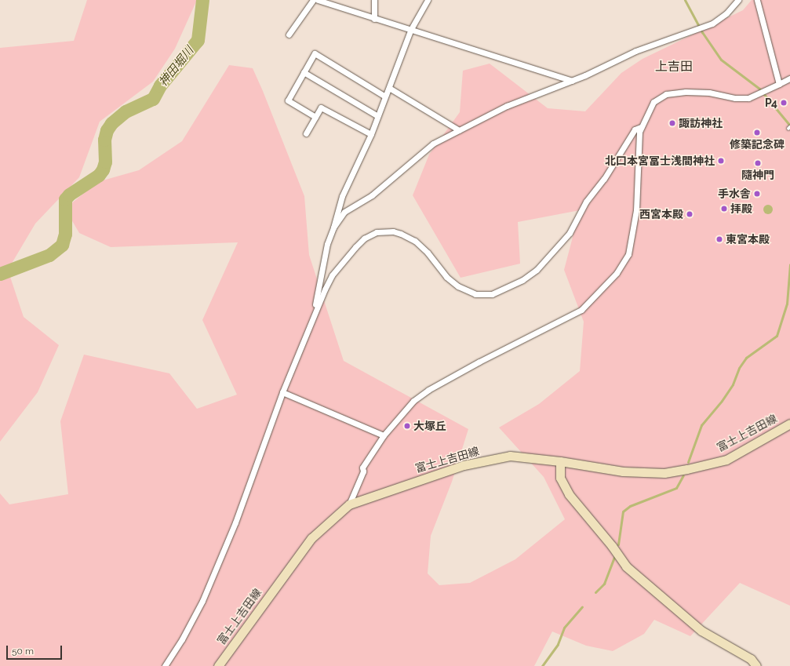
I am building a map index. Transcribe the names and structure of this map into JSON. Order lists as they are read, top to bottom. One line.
{"streets":{"main road":["富士上吉田線"]},"districts":["上吉田"],"water":["神田堀川"],"places":["P4","諏訪神社","修築記念碑","北口本宮冨士浅間神社","隨神門","手水舎","拝殿","西宮本殿","東宮本殿","大塚丘"],"scale_bar":"50 m"}
